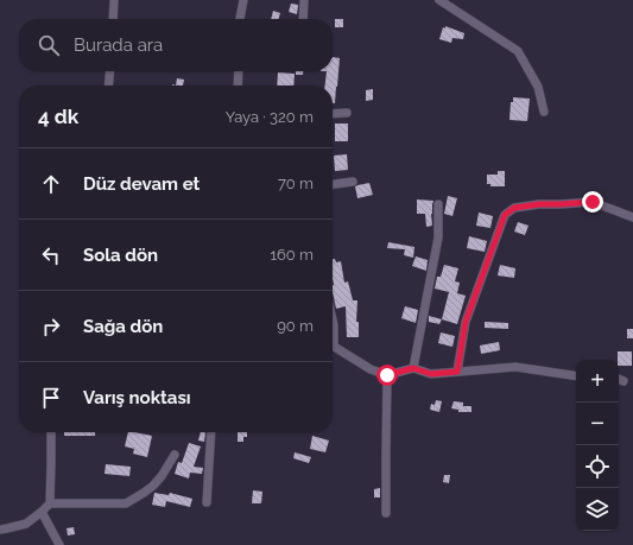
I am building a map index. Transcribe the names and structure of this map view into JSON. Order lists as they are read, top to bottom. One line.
{"page":{"search":"Burada ara","heading":["4 dk","Yaya · 320 m"],"list":[["Düz devam et","70 m"],["Sola dön","160 m"],["Sağa dön","90 m"],"Varış noktası"],"map_buttons":["+","−"]}}
